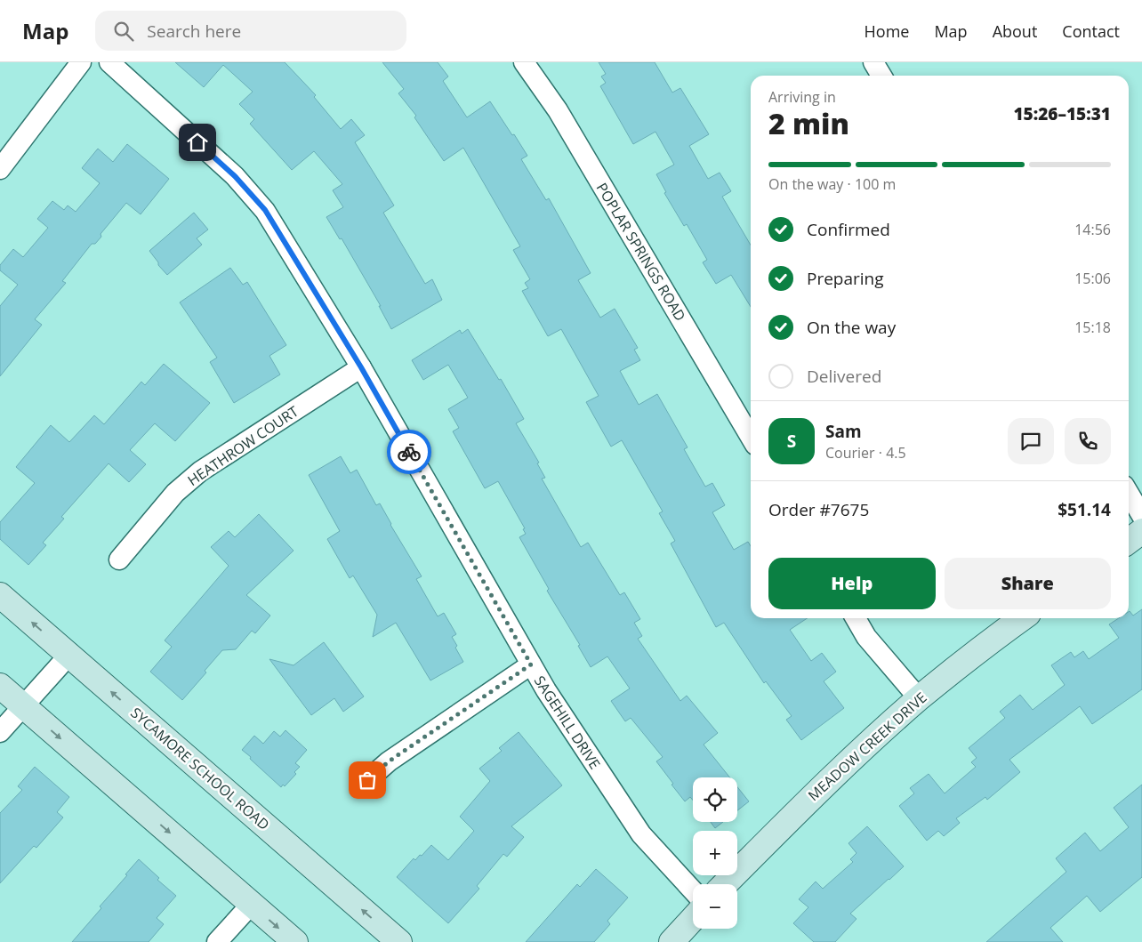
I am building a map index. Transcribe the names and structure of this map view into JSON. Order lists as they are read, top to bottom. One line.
{"streets":{"main road":["MEADOW CREEK DRIVE","SYCAMORE SCHOOL ROAD"],"street":["POPLAR SPRINGS ROAD","HEATHROW COURT","SAGEHILL DRIVE"]},"crossings":[["HEATHROW COURT","SAGEHILL DRIVE"]],"page":{"header":"Map","search":"Search here","nav":["Home","Map","About","Contact"],"heading":["2 min","Arriving in","15:26–15:31"],"panel":["Sam","Courier · 4.5","Order #7675","$51.14"],"bar":"On the way · 100 m","list":[["Confirmed","14:56"],["Preparing","15:06"],["On the way","15:18"],"Delivered"],"round":"S","buttons":["Help","Share"],"map_buttons":["+","−"]}}
